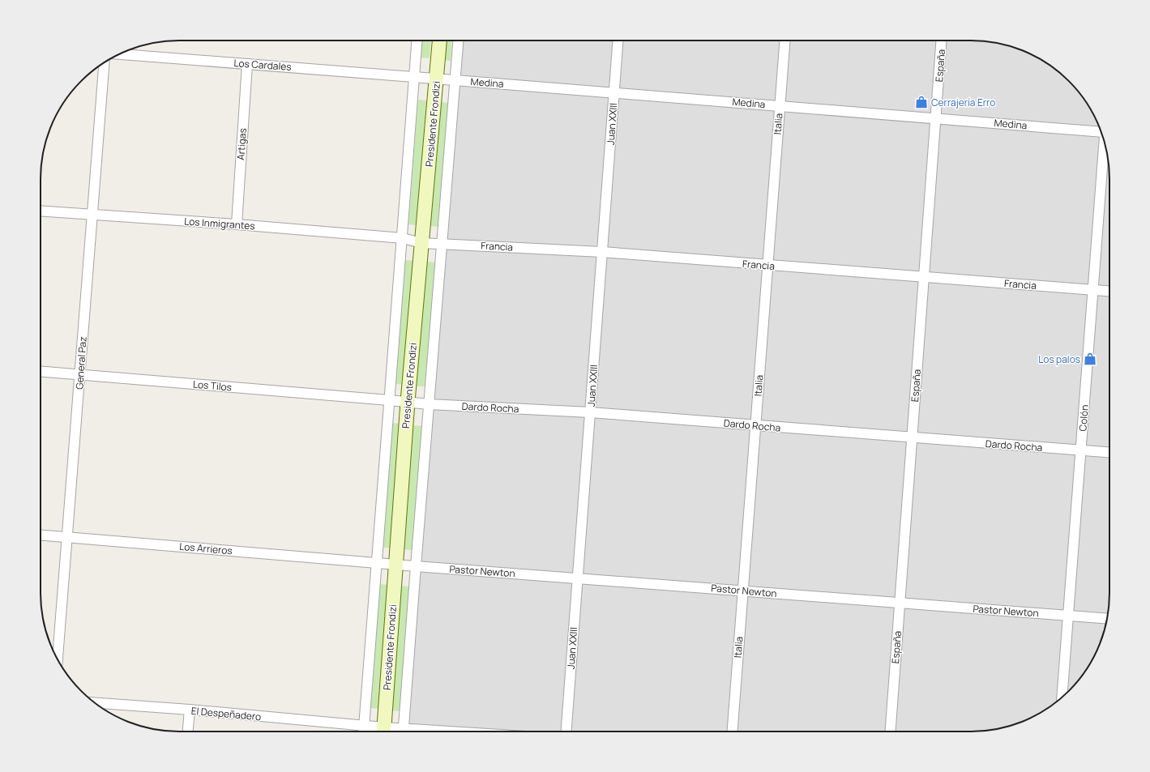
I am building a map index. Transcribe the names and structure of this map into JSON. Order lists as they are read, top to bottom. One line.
{"streets":{"main road":["Presidente Frondizi"],"street":["Los Cardales","España","Medina","Juan XXIII","Italia","Artigas","Los Inmigrantes","Francia","General Paz","Los Tilos","Dardo Rocha","Colón","Los Arrieros","Pastor Newton","El Despeñadero"]},"crossings":[["Los Cardales","Medina"],["Los Cardales","Presidente Frondizi"],["Los Cardales","Artigas"],["España","Medina"],["España","Francia"],["España","Dardo Rocha"],["España","Pastor Newton"],["Medina","Presidente Frondizi"],["Medina","Juan XXIII"],["Medina","Italia"],["Presidente Frondizi","Los Inmigrantes"],["Presidente Frondizi","Francia"],["Presidente Frondizi","Los Tilos"],["Presidente Frondizi","Dardo Rocha"],["Presidente Frondizi","Los Arrieros"],["Presidente Frondizi","Pastor Newton"],["Presidente Frondizi","El Despeñadero"],["Juan XXIII","Francia"],["Juan XXIII","Dardo Rocha"],["Juan XXIII","Pastor Newton"],["Italia","Francia"],["Italia","Dardo Rocha"],["Italia","Pastor Newton"],["Artigas","Los Inmigrantes"],["Los Inmigrantes","Francia"],["Los Inmigrantes","General Paz"],["Francia","Colón"],["General Paz","Los Tilos"],["General Paz","Los Arrieros"],["Los Tilos","Dardo Rocha"],["Dardo Rocha","Colón"],["Colón","Pastor Newton"],["Los Arrieros","Pastor Newton"]],"places":{"shop":["Cerrajería Erro","Los palos"]}}
